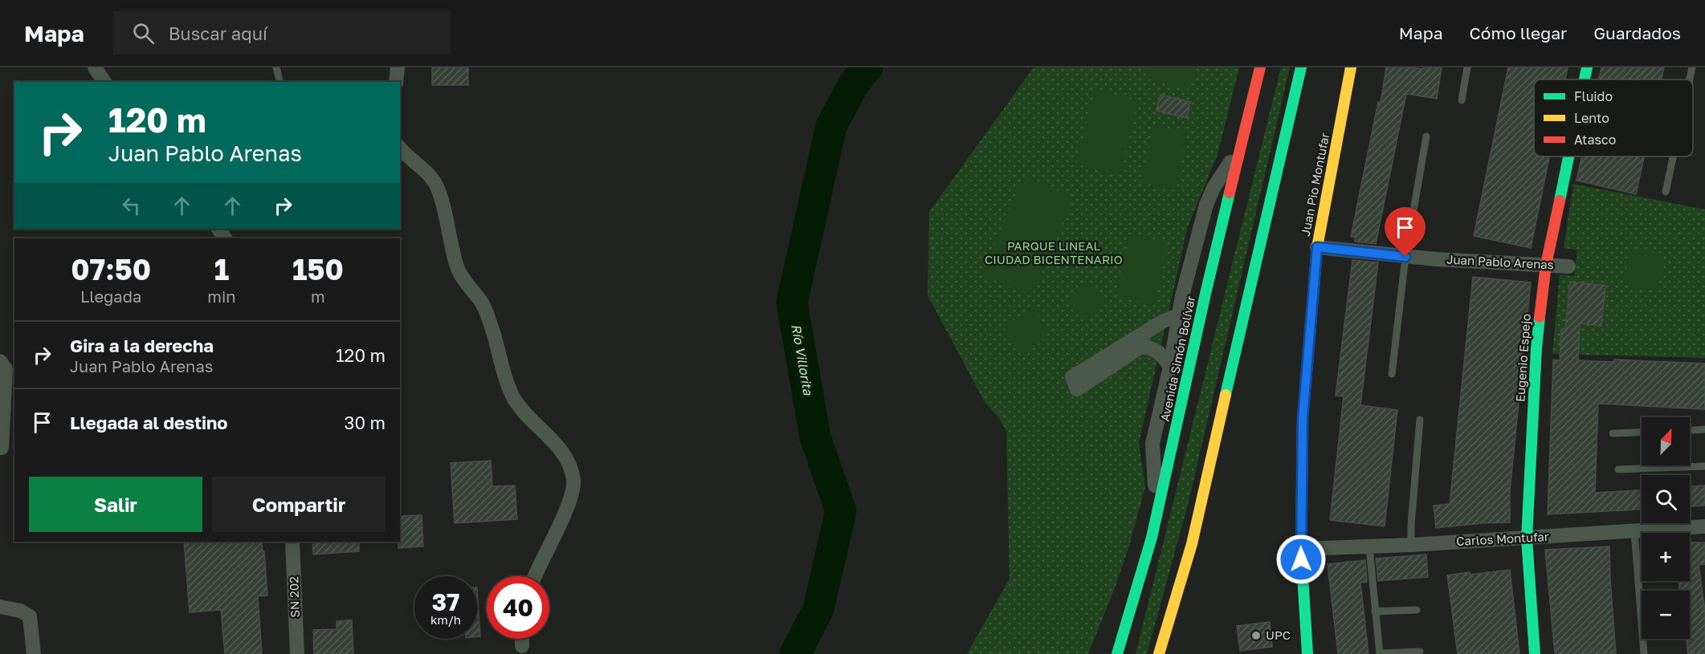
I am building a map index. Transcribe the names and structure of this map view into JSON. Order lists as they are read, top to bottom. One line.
{"streets":{"main road":["Juan Pio Montufar","Eugenio Espejo","Avenida Simón Bolívar"],"street":["Juan Pablo Arenas","Carlos Montufar","SN 202"]},"crossings":[["Juan Pio Montufar","Juan Pablo Arenas"],["Juan Pio Montufar","Carlos Montufar"],["Juan Pablo Arenas","Eugenio Espejo"],["Eugenio Espejo","Carlos Montufar"]],"water":["Río Villorita"],"parks":["PARQUE LINEAL CIUDAD BICENTENARIO"],"places":["UPC"],"legend":["Fluido","Lento","Atasco"],"north":"top right","page":{"header":"Mapa","search":"Buscar aquí","nav":["Mapa","Cómo llegar","Guardados"],"turn":["120 m","Juan Pablo Arenas"],"eta":["07:50","Llegada","1","min","150","m"],"list":[{"name":"Gira a la derecha","note":"Juan Pablo Arenas","value":"120 m"},{"name":"Llegada al destino","value":"30 m"}],"map_buttons":["+","−"],"buttons":["Salir","Compartir"],"speed":"37 km/h","limit":"40"}}
